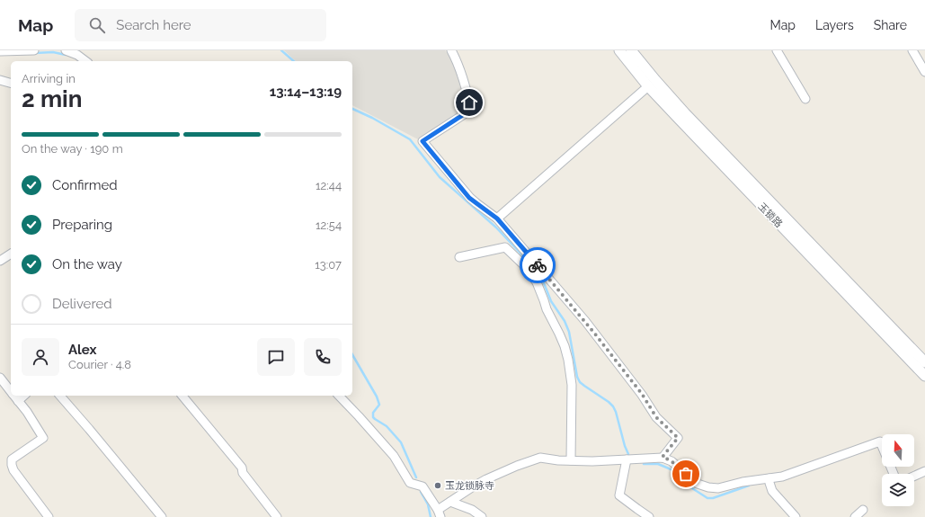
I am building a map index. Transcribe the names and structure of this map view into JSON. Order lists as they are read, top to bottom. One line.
{"streets":{"street":["玉锁路"]},"places":["玉龙锁脉寺"],"north":"top","page":{"header":"Map","search":"Search here","nav":["Map","Layers","Share"],"heading":["2 min","Arriving in","13:14–13:19"],"panel":["Alex","Courier · 4.8"],"bar":"On the way · 190 m","list":[["Confirmed","12:44"],["Preparing","12:54"],["On the way","13:07"],"Delivered"]}}
